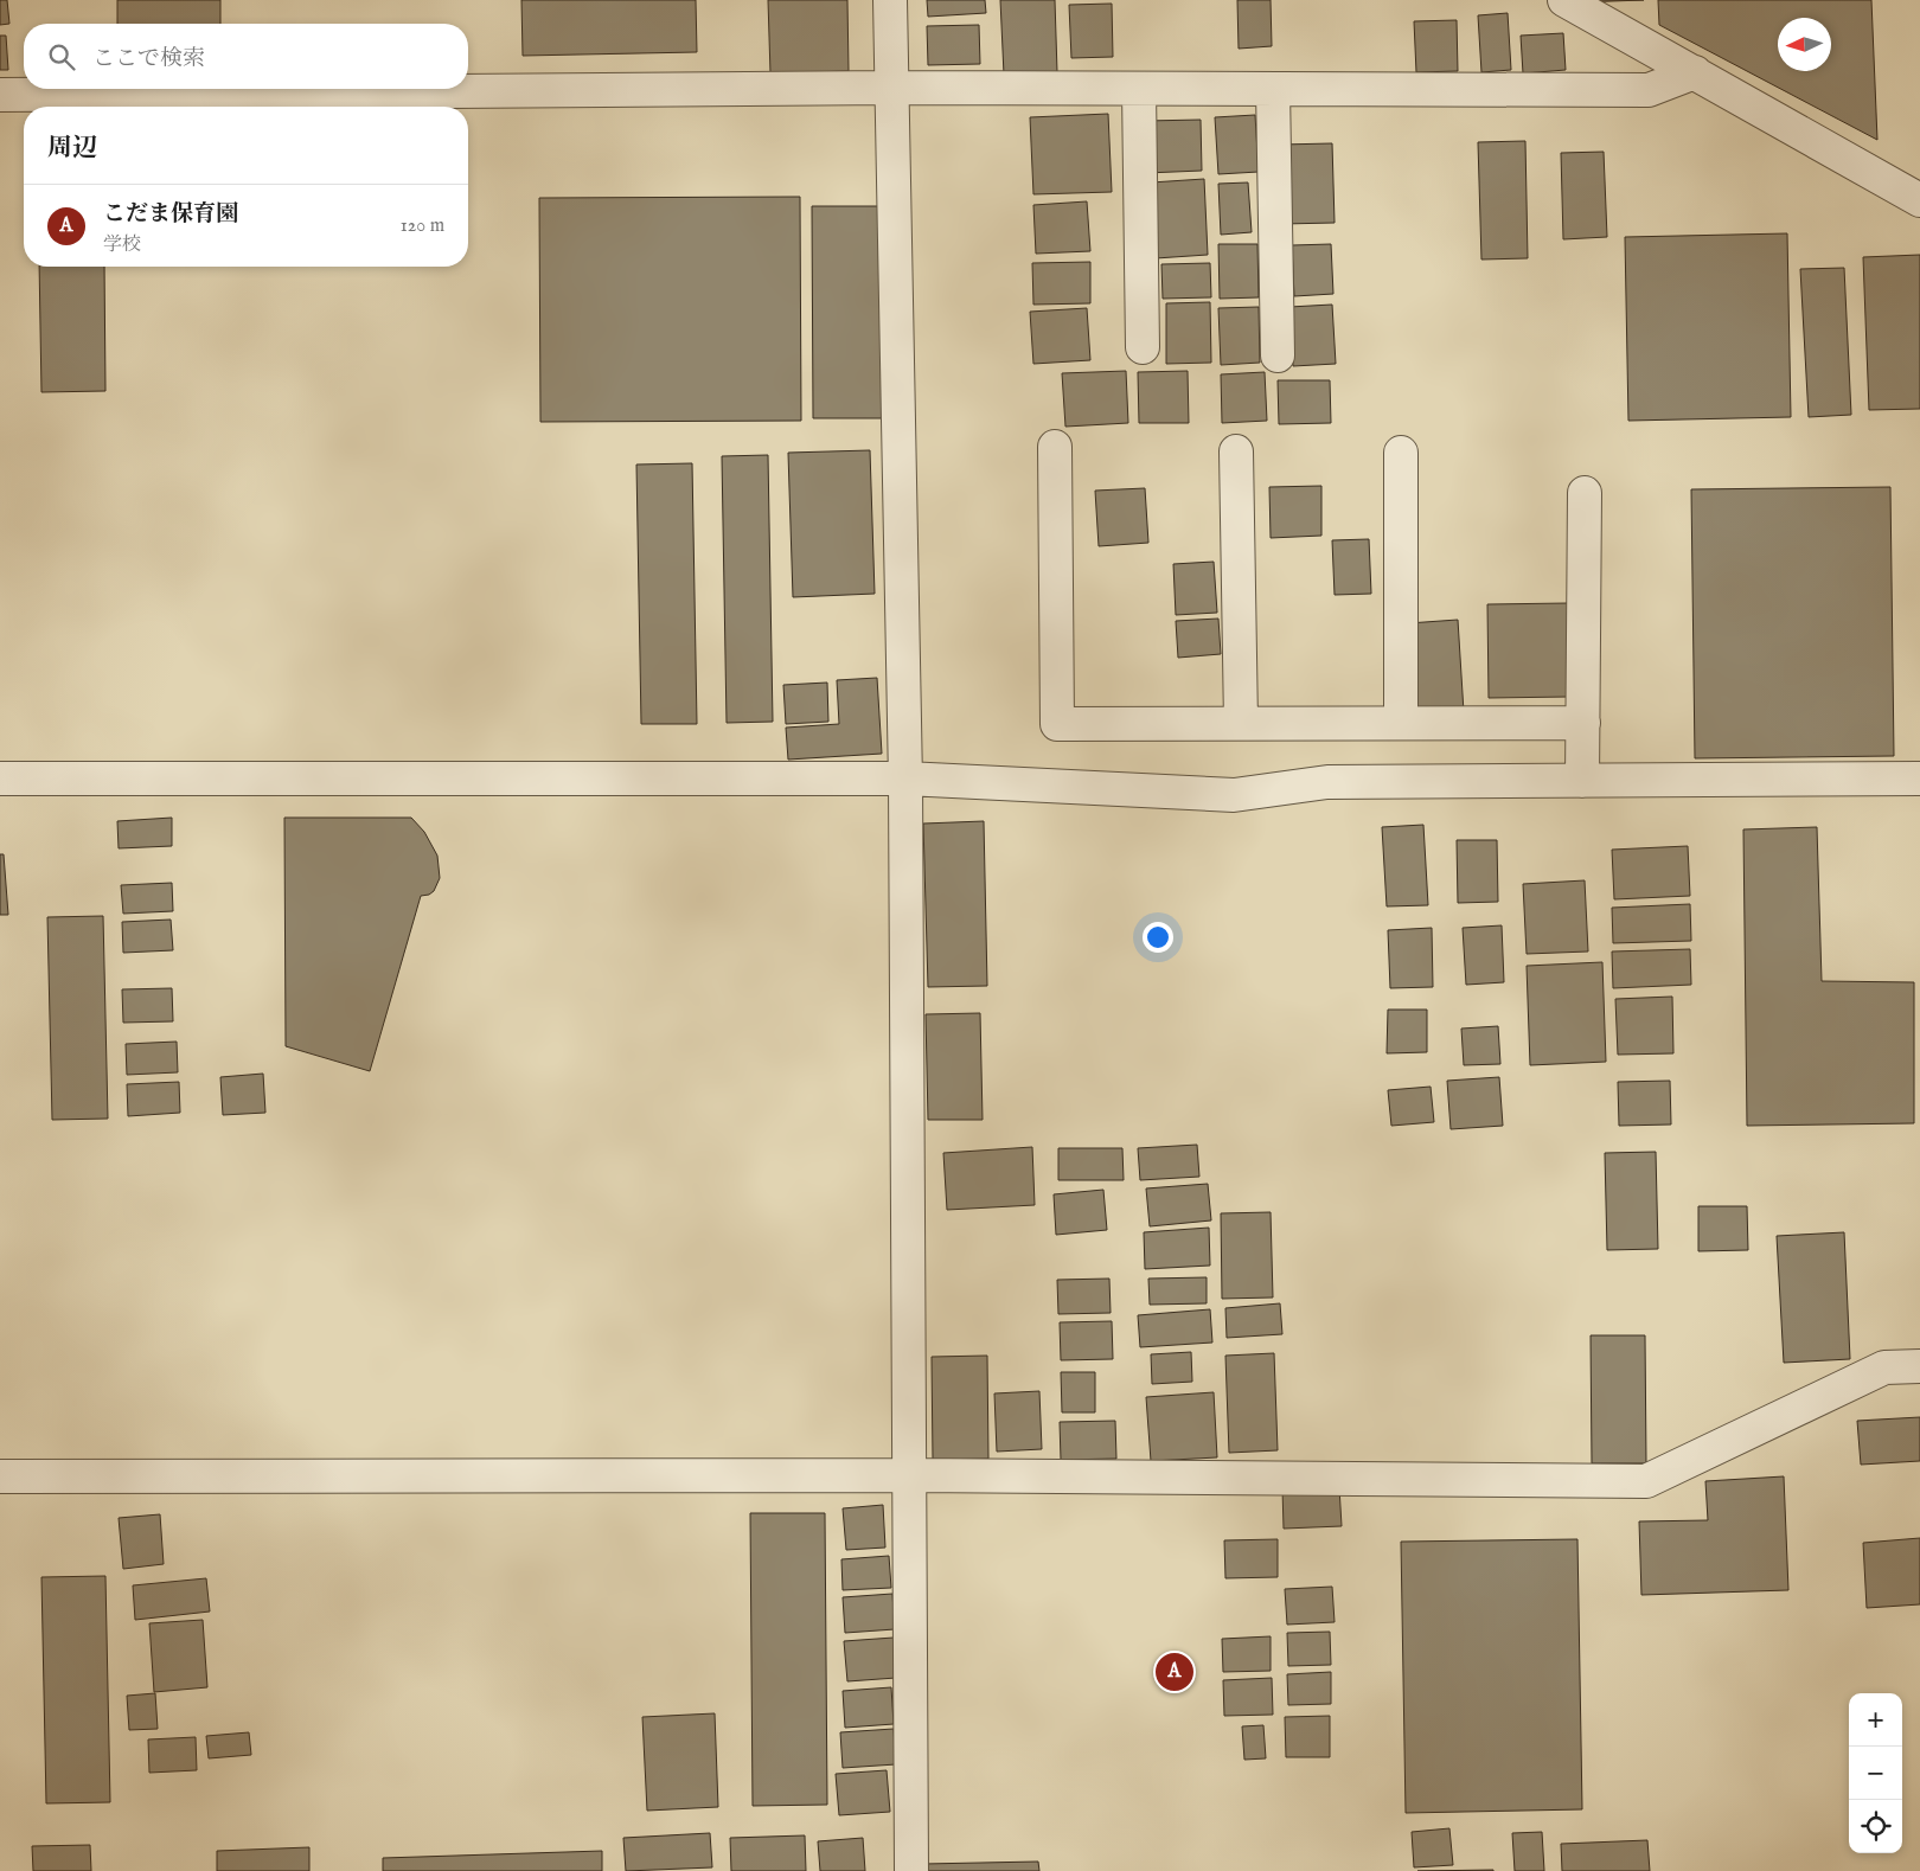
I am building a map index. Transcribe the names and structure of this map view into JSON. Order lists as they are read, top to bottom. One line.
{"north":"left","page":{"search":"ここで検索","heading":"周辺","list":[{"mark":"A","name":"こだま保育園","note":"学校","value":"120 m"}],"pins":"A","map_buttons":["+","−"]}}
